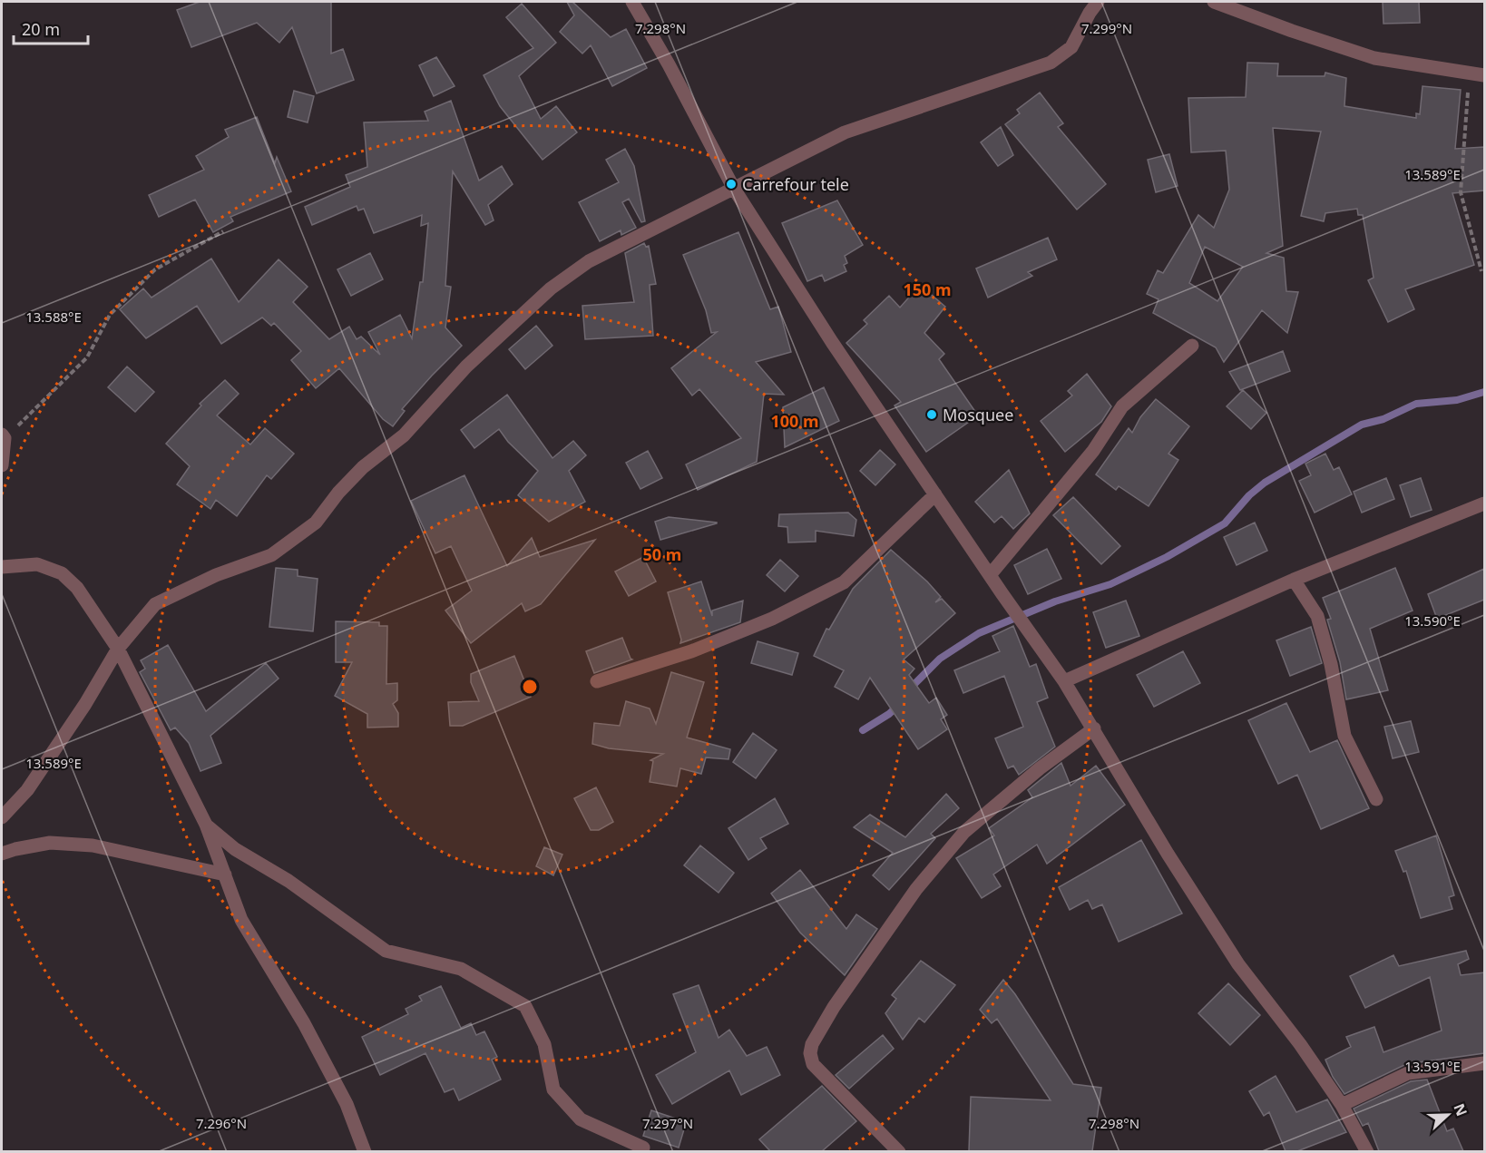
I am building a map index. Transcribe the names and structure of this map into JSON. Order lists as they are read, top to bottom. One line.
{"places":["Carrefour tele","Mosquee"],"scale_bar":"20 m","north":"right","coordinates":["7.298°N","7.299°N","13.589°E","13.588°E","13.590°E","13.591°E","7.296°N","7.297°N"],"rings":["150 m","100 m","50 m"]}
